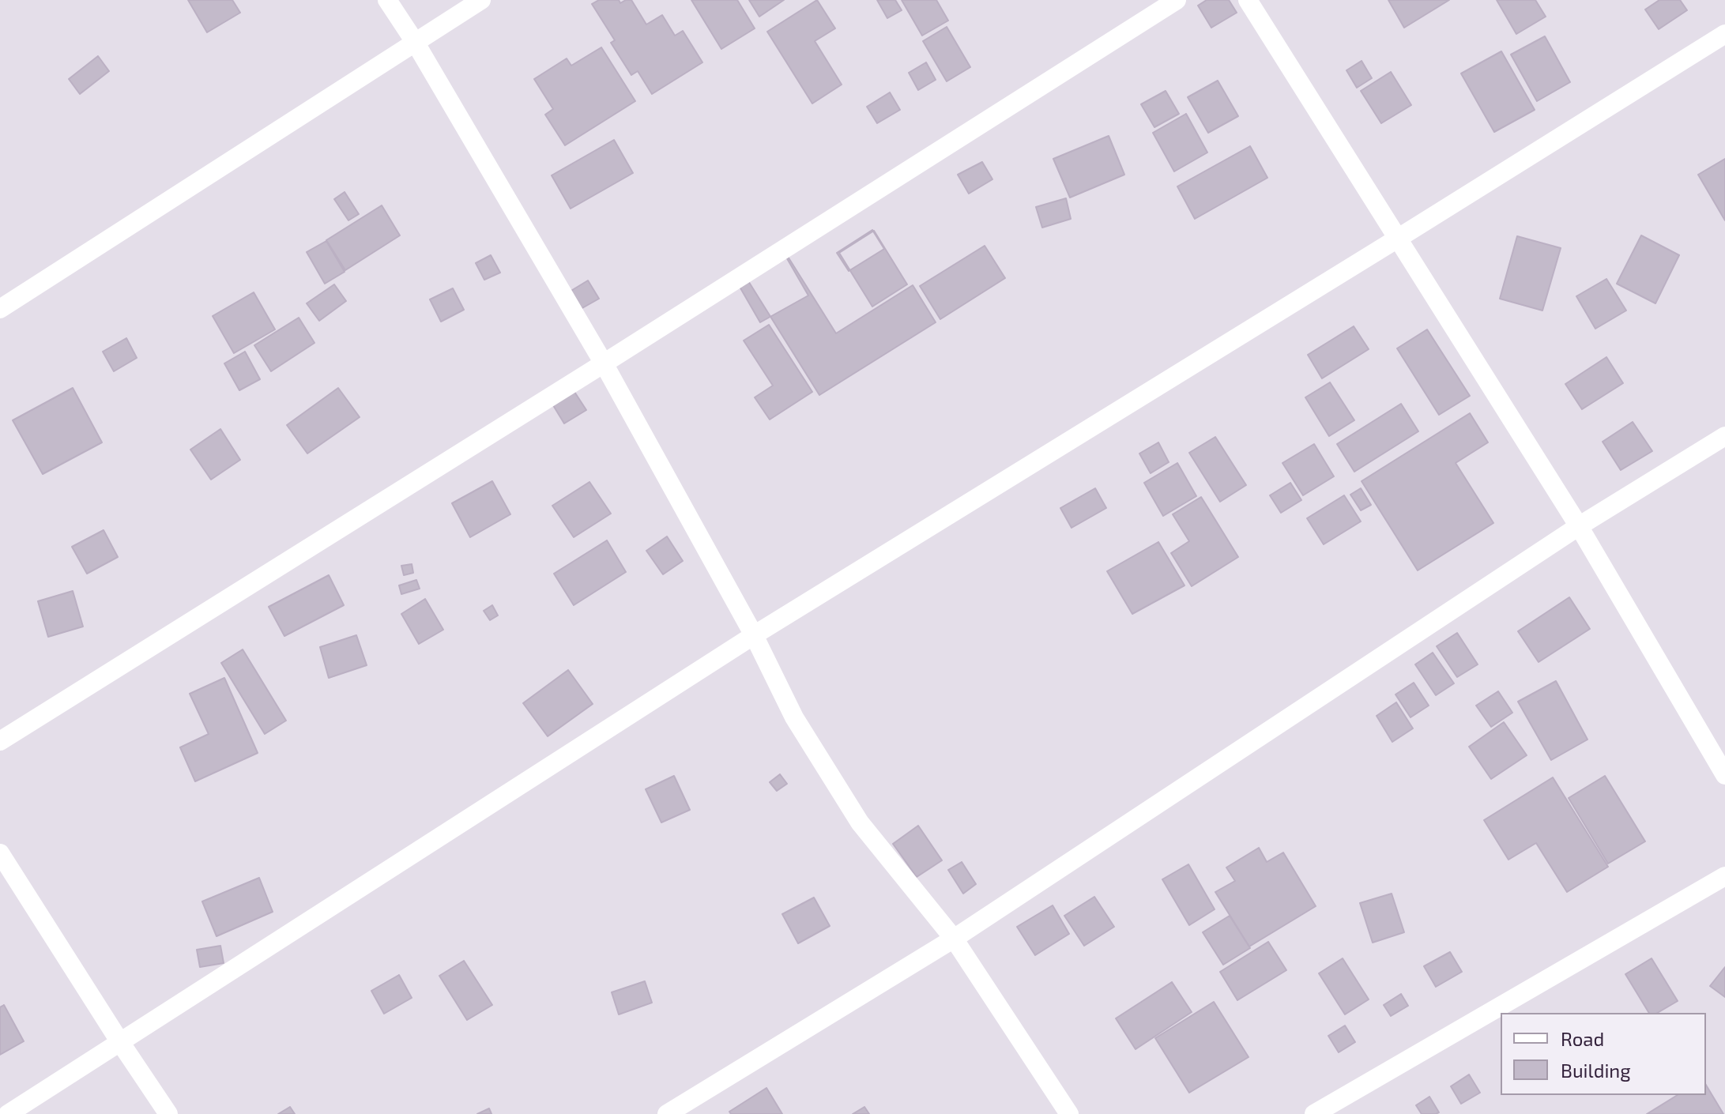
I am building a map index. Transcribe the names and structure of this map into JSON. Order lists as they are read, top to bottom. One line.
{"legend":["Road","Building"]}
